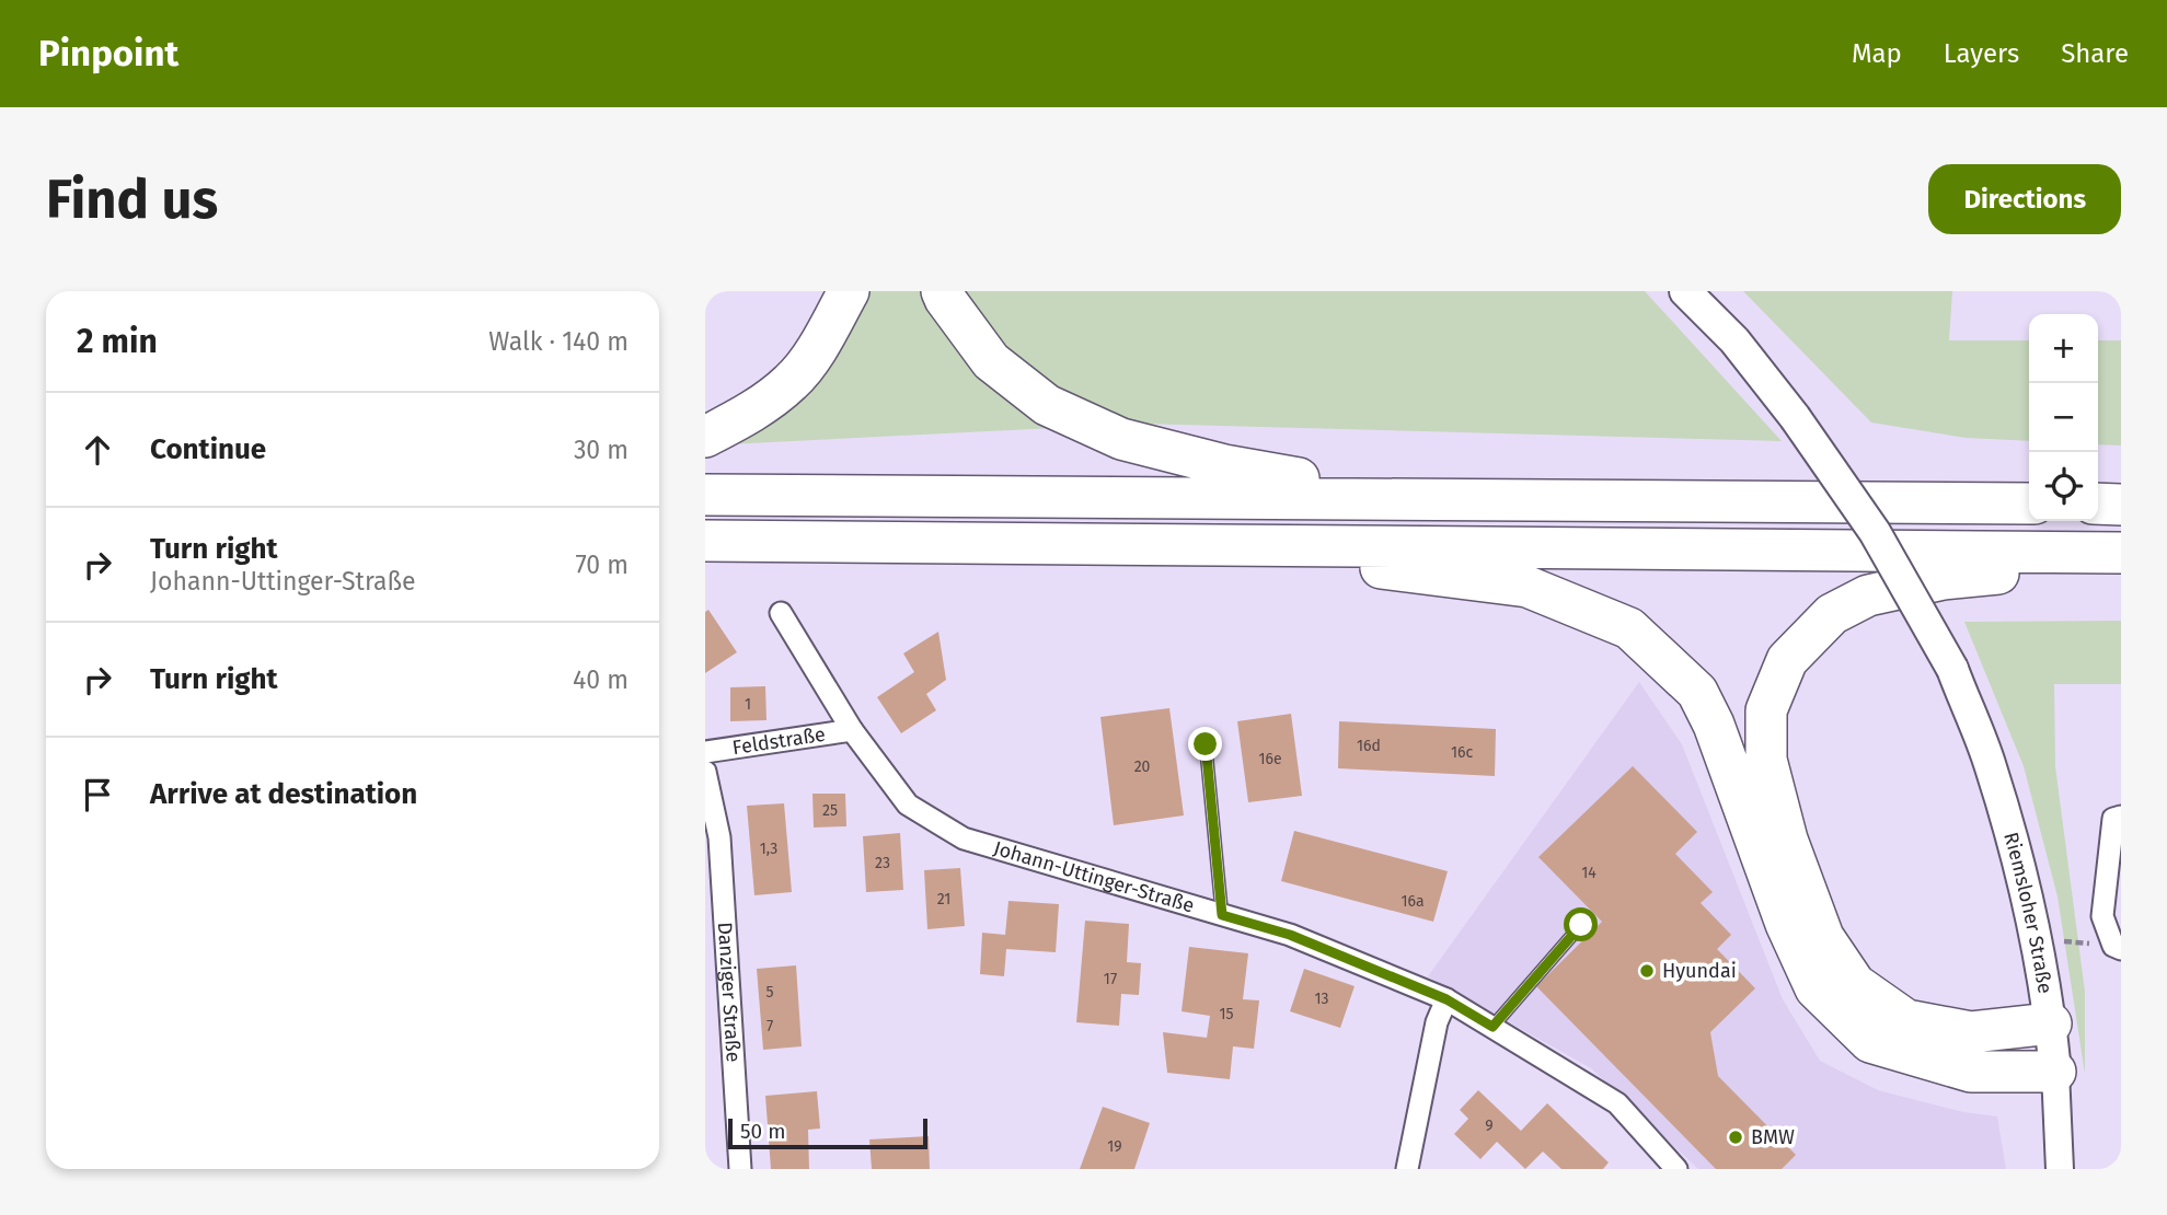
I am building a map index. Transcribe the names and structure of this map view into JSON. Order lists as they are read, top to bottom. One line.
{"streets":{"main road":["Riemsloher Straße"],"street":["Feldstraße","Johann-Uttinger-Straße","Danziger Straße"]},"crossings":[["Feldstraße","Johann-Uttinger-Straße"]],"places":["Hyundai","BMW"],"house_numbers":["1","16d","16c","16e","20","25","1,3","23","14","21","16a","17","5","13","15","7","9","19"],"scale_bar":"50 m","page":{"header":"Pinpoint","nav":["Map","Layers","Share"],"buttons":"Directions","title":"Find us","heading":["2 min","Walk · 140 m"],"map_buttons":["+","−"],"list":[["Continue","30 m"],["Turn right","Johann-Uttinger-Straße","70 m"],["Turn right","40 m"],"Arrive at destination"],"scale":"50 m"}}
